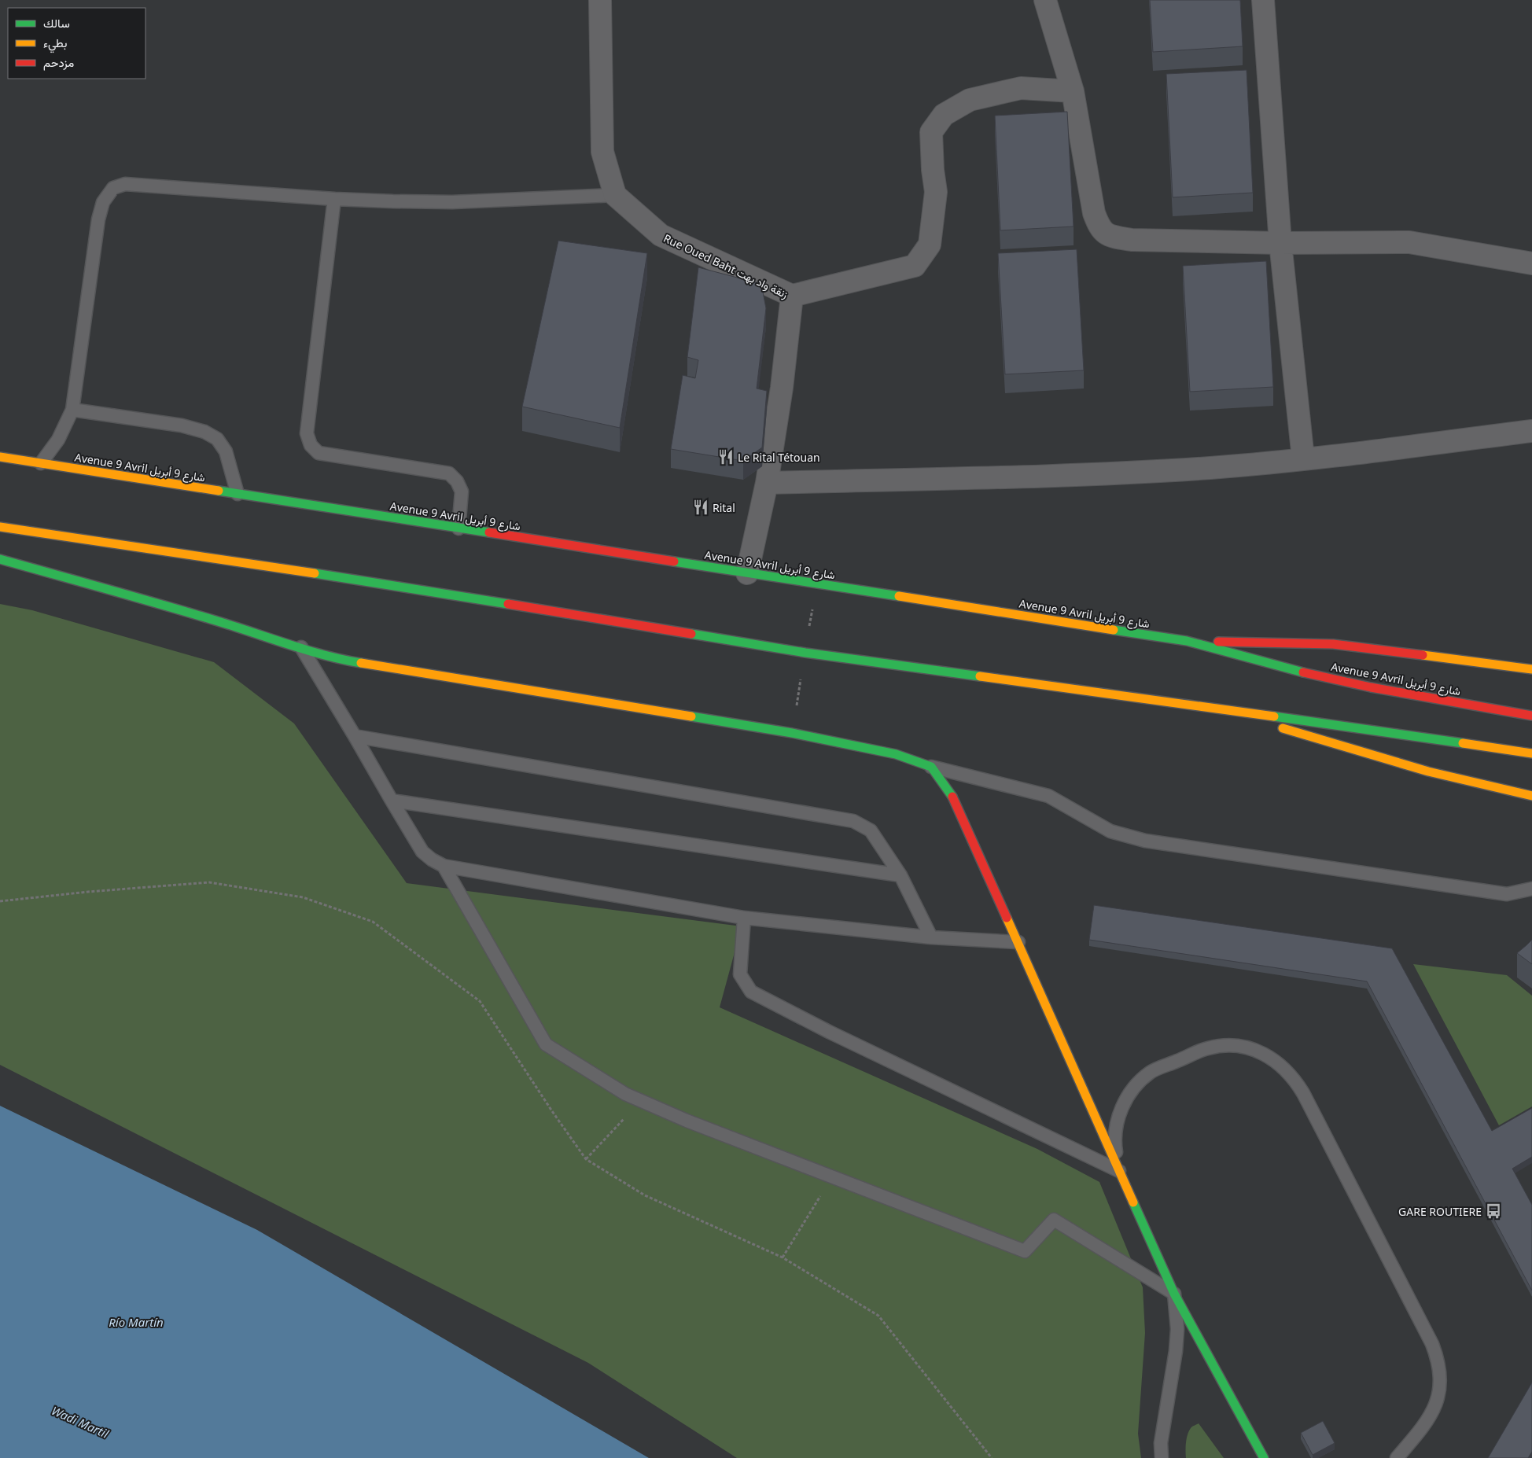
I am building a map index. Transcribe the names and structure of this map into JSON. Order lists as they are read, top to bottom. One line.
{"streets":{"main road":["Avenue 9 Avril شارع 9 أبريل"],"street":["Rue Oued Baht زنقة واد بهت"]},"crossings":[["Rue Oued Baht زنقة واد بهت","Avenue 9 Avril شارع 9 أبريل"]],"water":["Río Martín","Wadi Martil"],"places":{"restaurant":["Le Rital Tétouan","Rital"],"bus stop":["GARE ROUTIERE"]},"legend":["سالك","بطيء","مزدحم"]}
